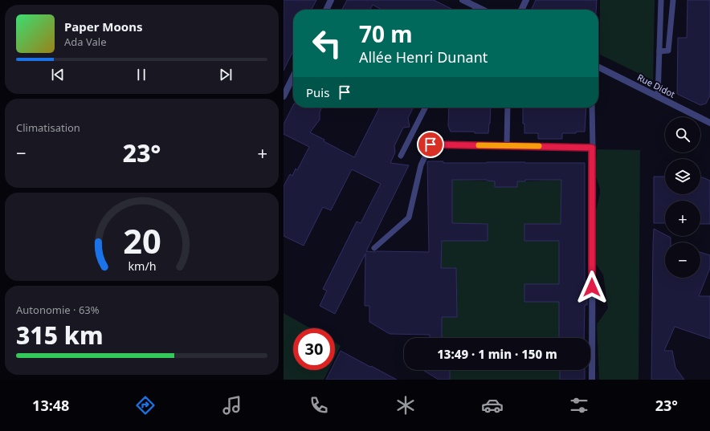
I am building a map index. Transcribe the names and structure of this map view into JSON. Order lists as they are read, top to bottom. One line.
{"streets":{"street":["Rue Didot"]},"page":{"turn":["70 m","Allée Henri Dunant"],"song":["Paper Moons","Ada Vale"],"then":"Puis","tile":["Climatisation",["Autonomie · 63%","315 km"]],"map_buttons":["+","−"],"heat":["−","23°","+"],"limit":"30","trip":"13:49 · 1 min · 150 m","tabs":["13:48","23°"],"gauge":["20","km/h"]}}
